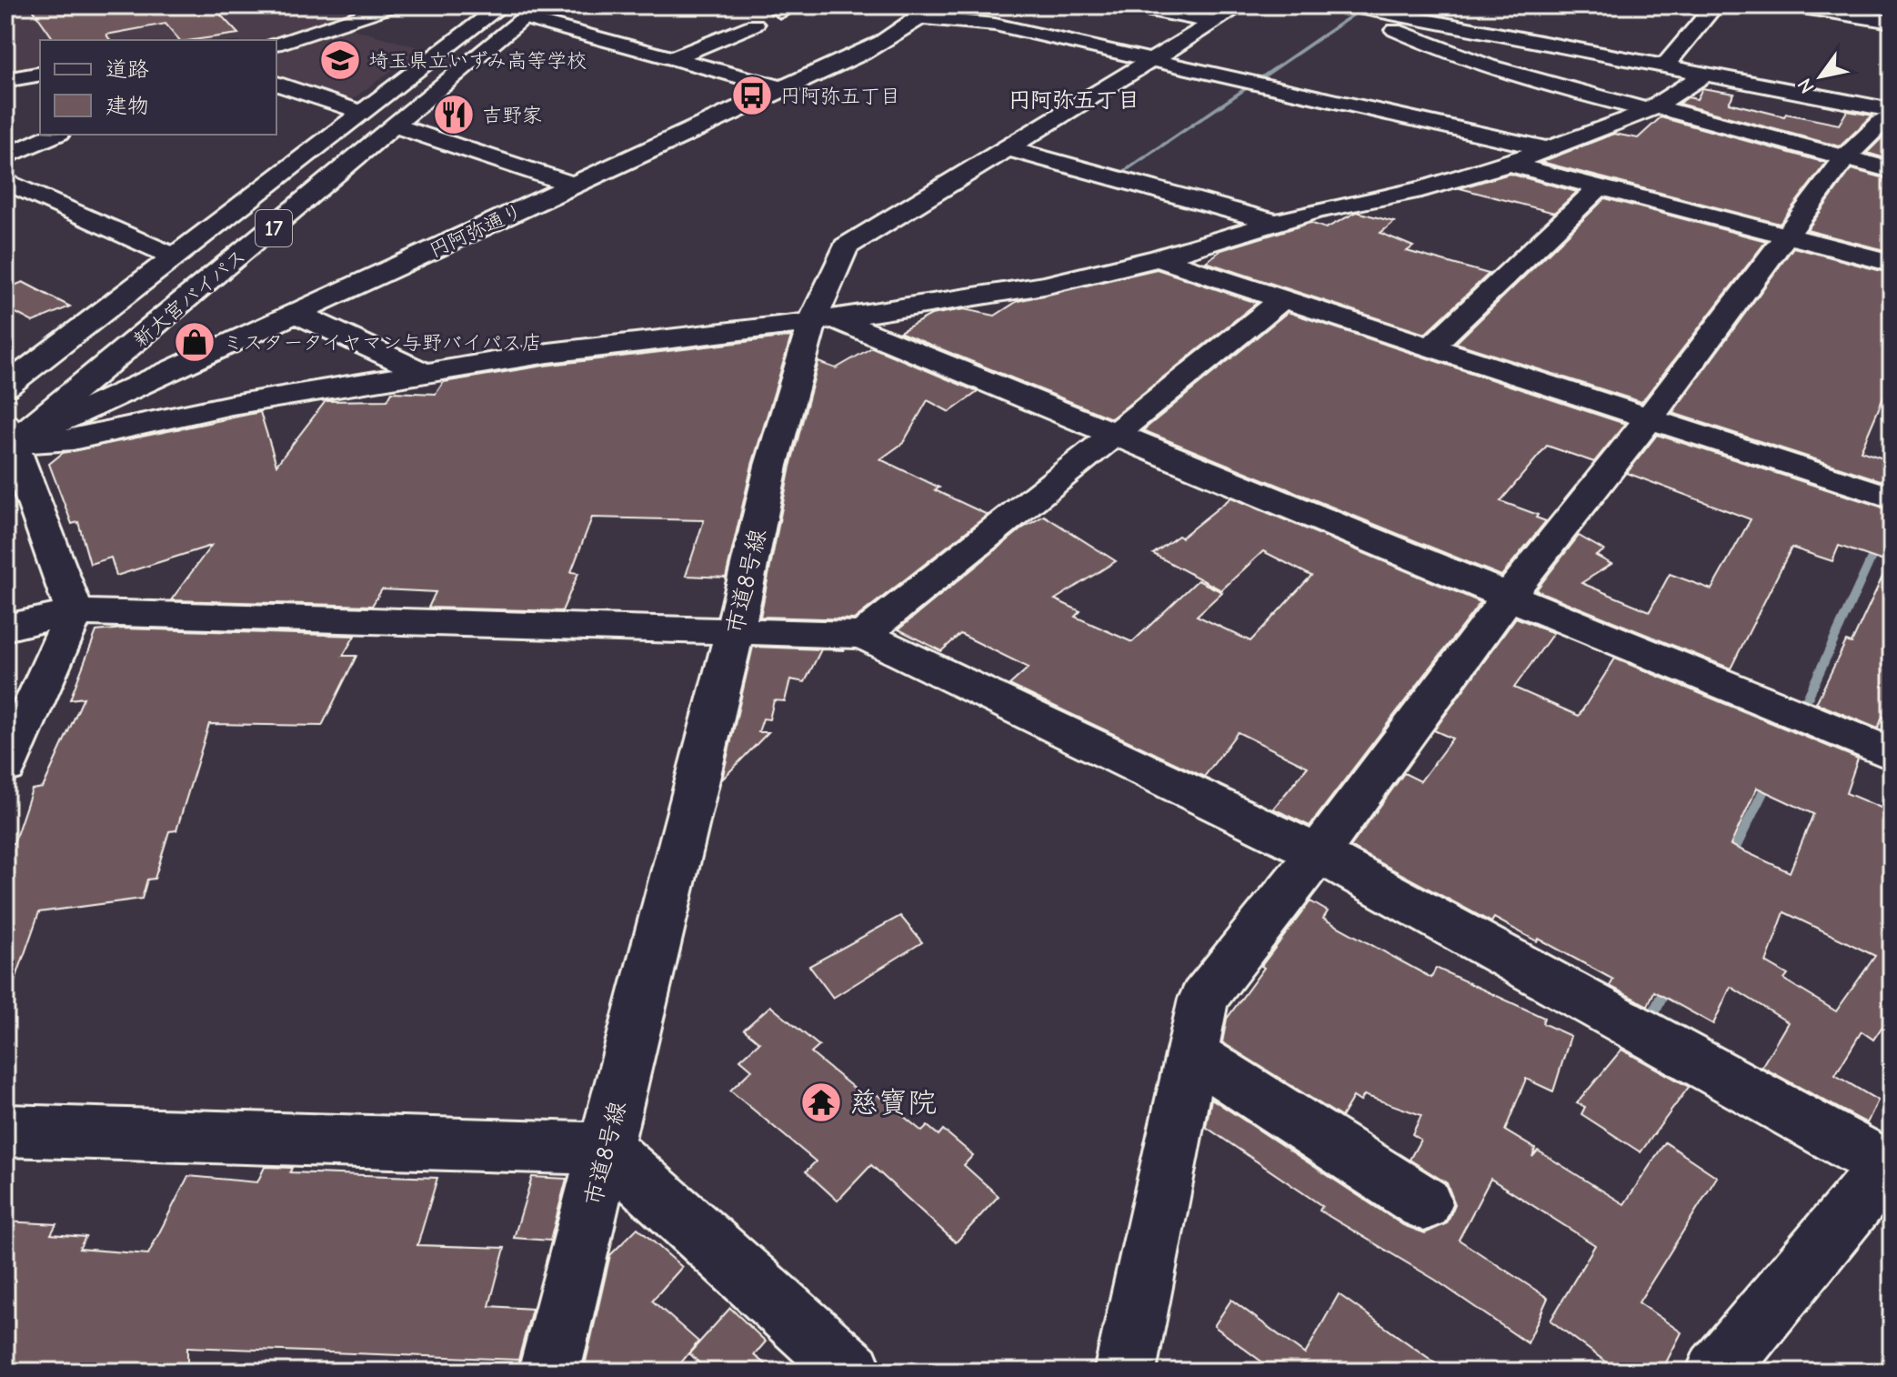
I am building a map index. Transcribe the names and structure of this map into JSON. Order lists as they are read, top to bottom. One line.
{"streets":{"main road":["17","円阿弥通り","新大宮バイパス","市道8号線"]},"crossings":[["円阿弥通り","新大宮バイパス"]],"districts":["円阿弥五丁目"],"places":{"school or university":["埼玉県立いずみ高等学校"],"bus stop":["円阿弥五丁目"],"restaurant":["吉野家"],"shop":["ミスタータイヤマン与野バイパス店"],"temple":["慈寶院"]},"legend":["道路","建物"],"north":"bottom left"}
